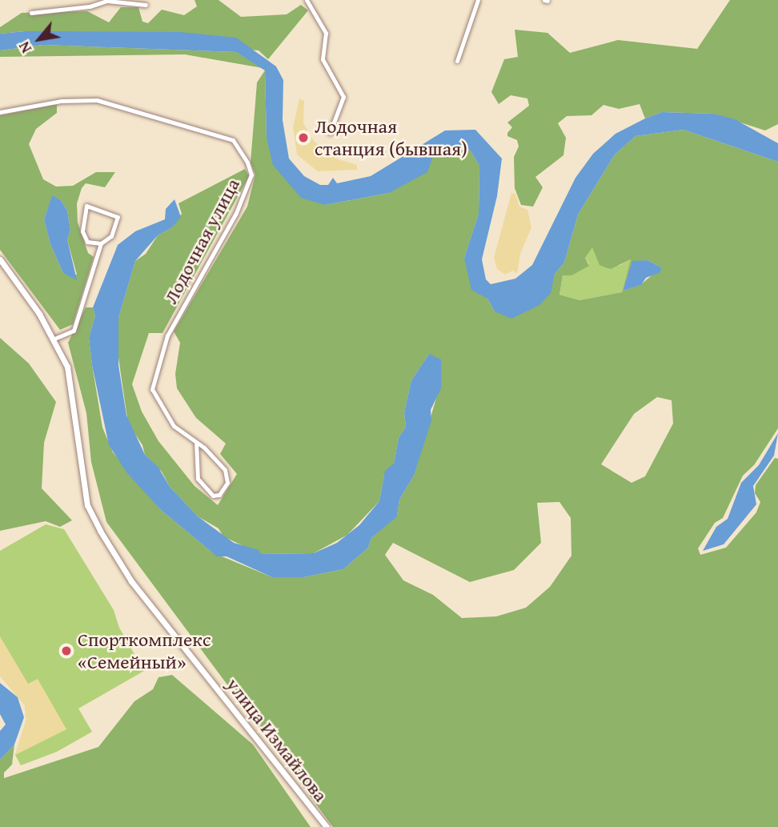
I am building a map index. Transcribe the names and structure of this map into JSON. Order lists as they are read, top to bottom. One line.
{"streets":{"main road":["улица Измайлова"],"street":["Лодочная улица"]},"places":["Лодочная станция (бывшая)","Спорткомплекс «Семейный»"],"north":"bottom left"}
